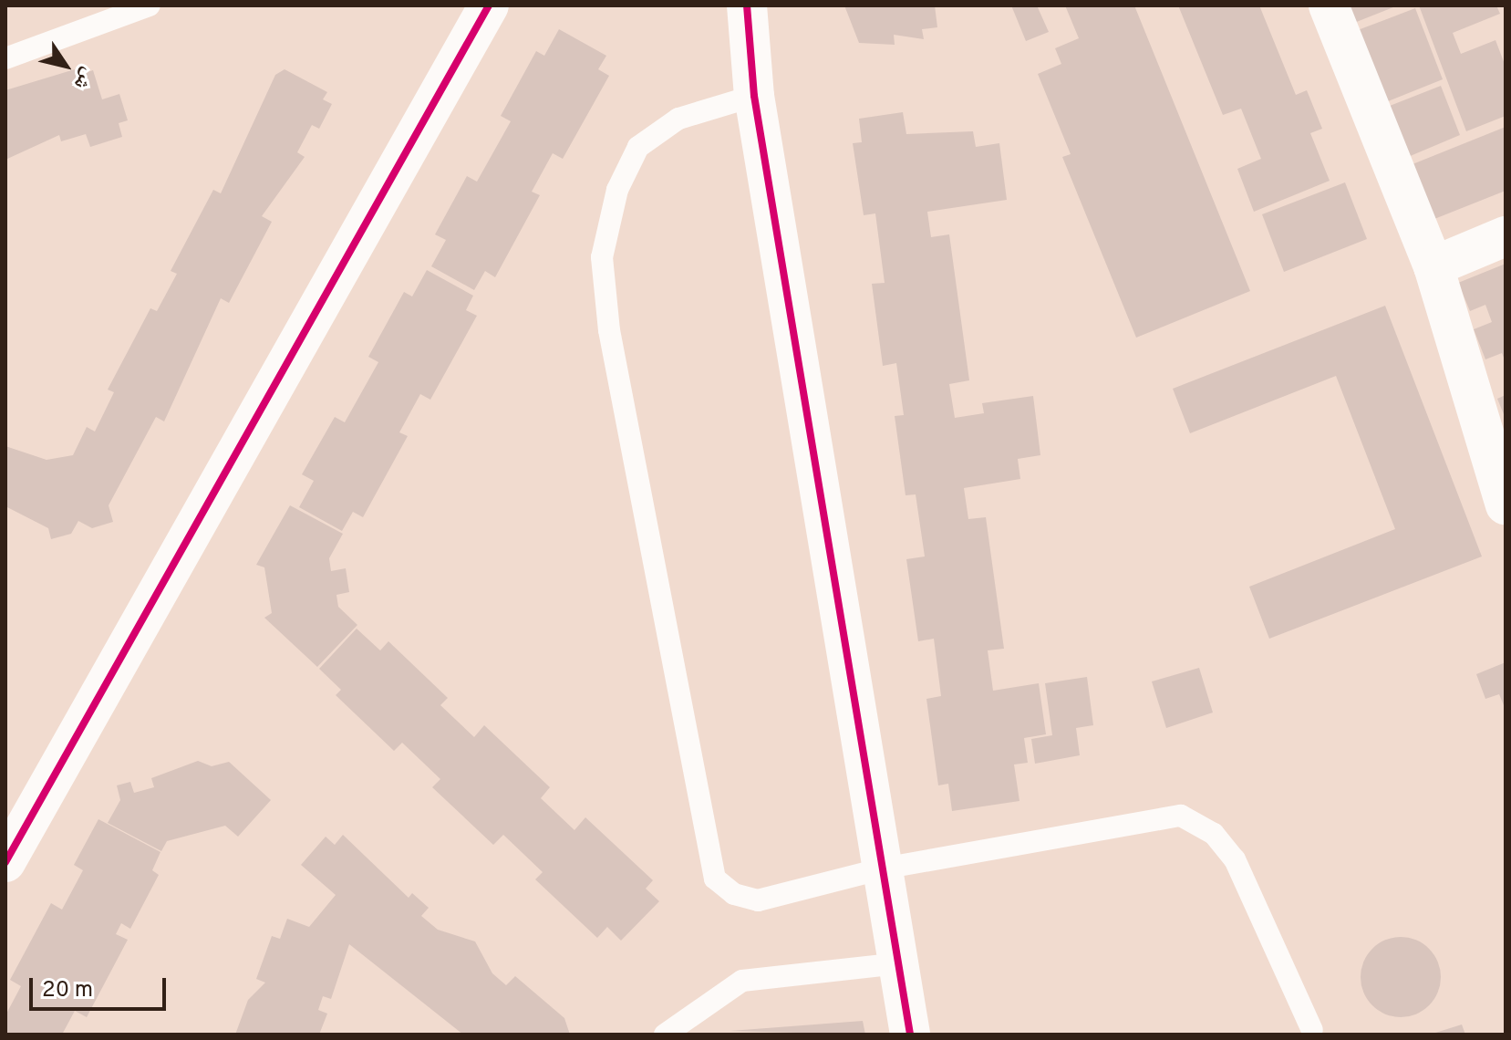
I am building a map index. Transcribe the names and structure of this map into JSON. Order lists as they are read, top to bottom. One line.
{"scale_bar":"20 m","north":"bottom right"}
